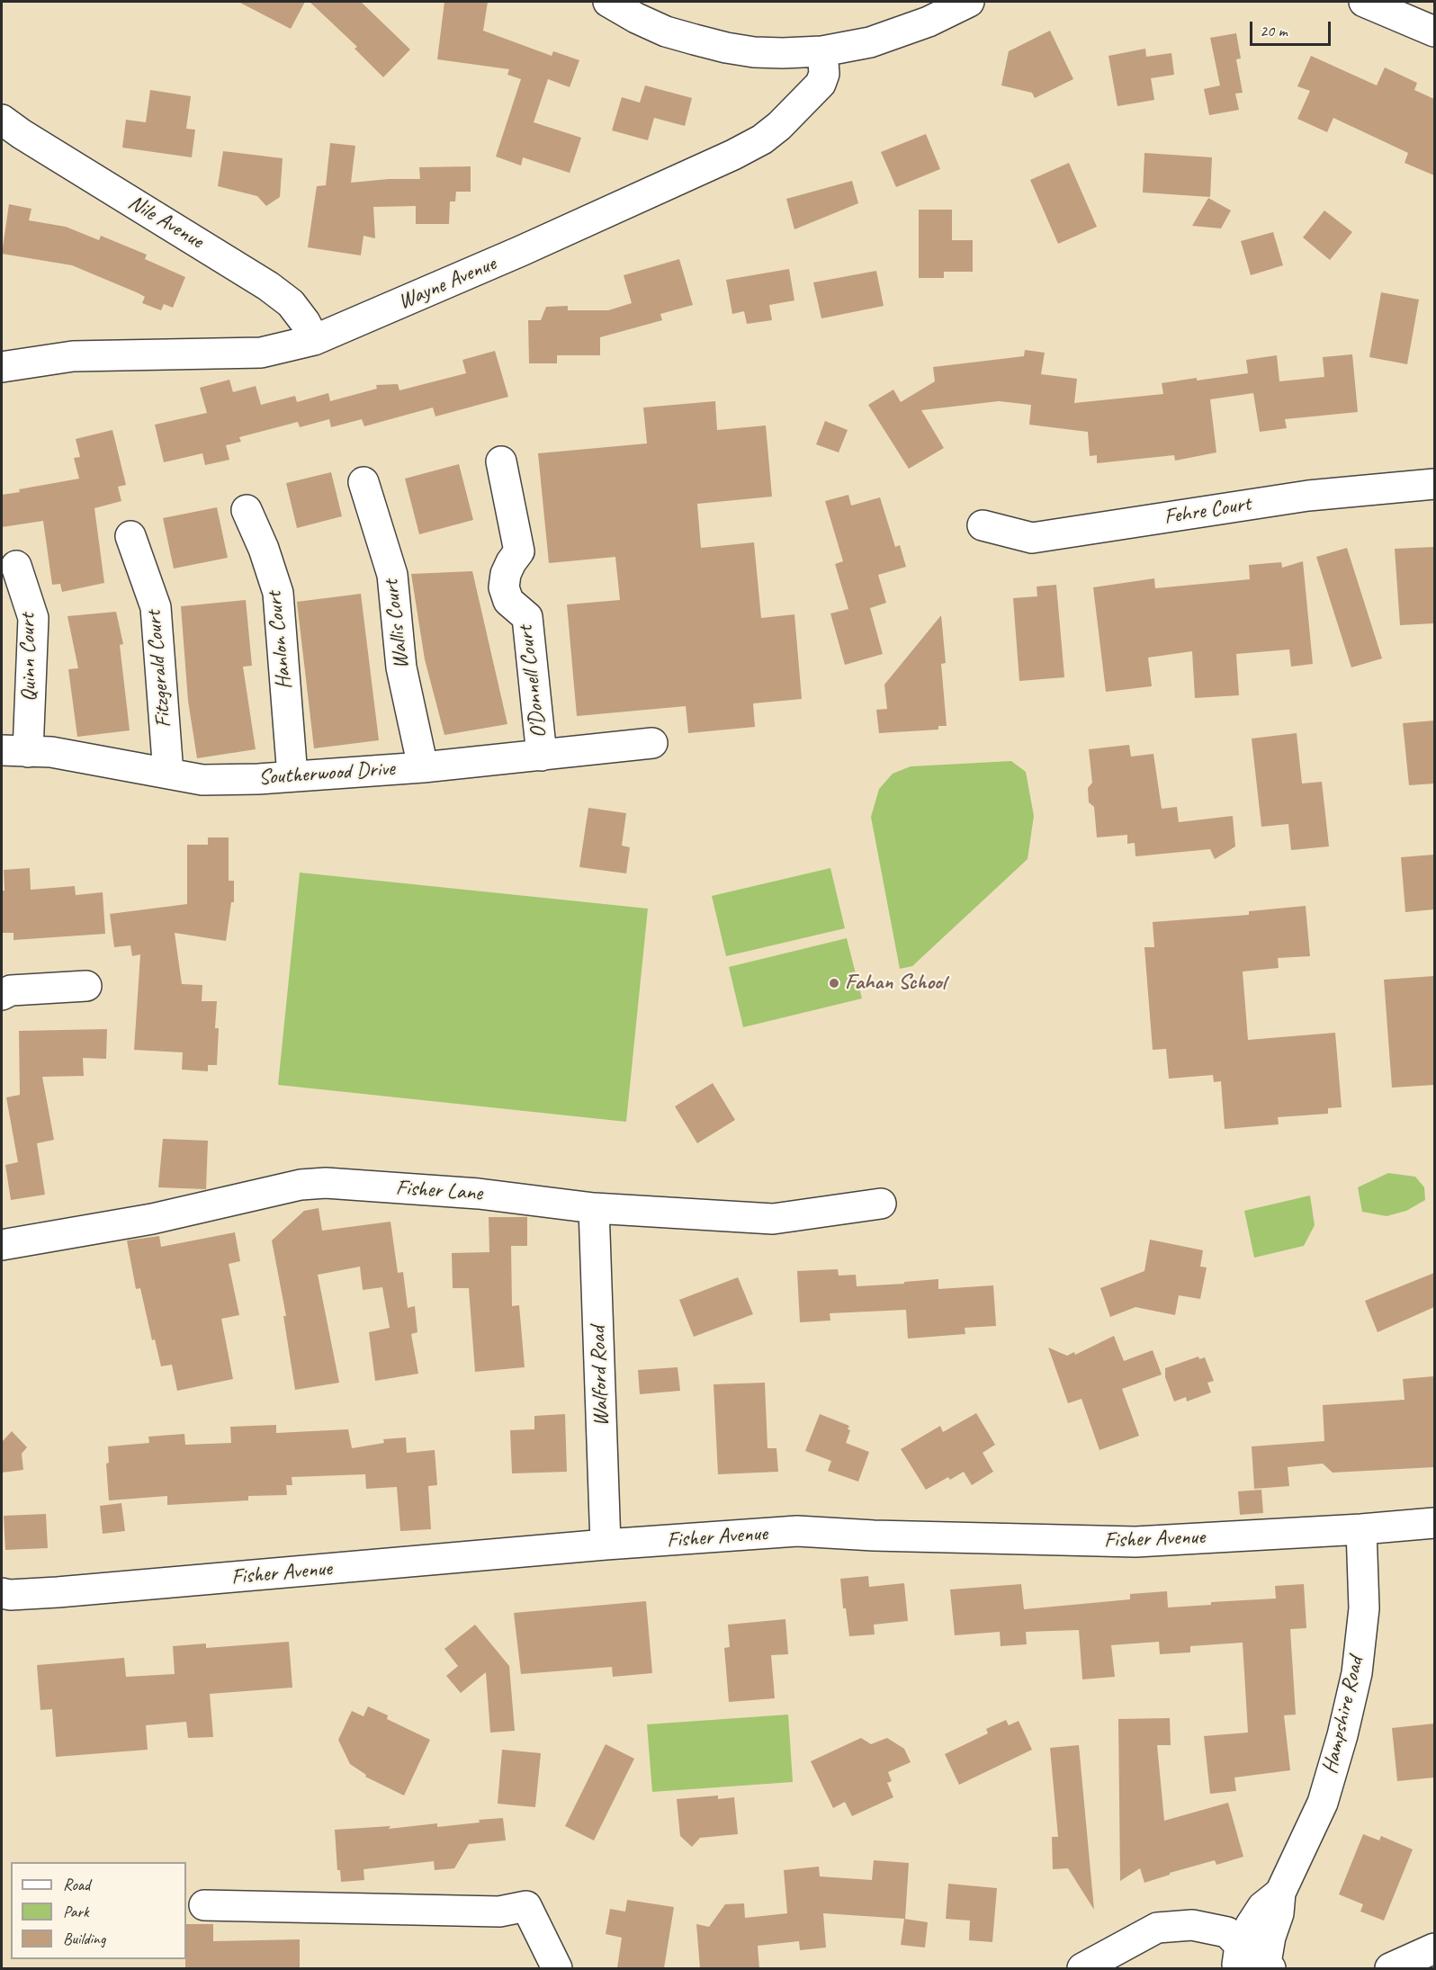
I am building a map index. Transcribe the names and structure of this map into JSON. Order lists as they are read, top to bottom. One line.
{"streets":{"street":["Nile Avenue","Wayne Avenue","Fehre Court","Wallis Court","Hanlon Court","Quinn Court","Fitzgerald Court","O'Donnell Court","Southerwood Drive","Fisher Lane","Walford Road","Fisher Avenue","Hampshire Road"]},"crossings":[["Nile Avenue","Wayne Avenue"],["Wallis Court","Southerwood Drive"],["Hanlon Court","Southerwood Drive"],["Quinn Court","Southerwood Drive"],["Fitzgerald Court","Southerwood Drive"],["O'Donnell Court","Southerwood Drive"],["Fisher Lane","Walford Road"],["Walford Road","Fisher Avenue"],["Fisher Avenue","Hampshire Road"]],"places":["Fahan School"],"legend":["Road","Park","Building"],"scale_bar":"20 m"}
